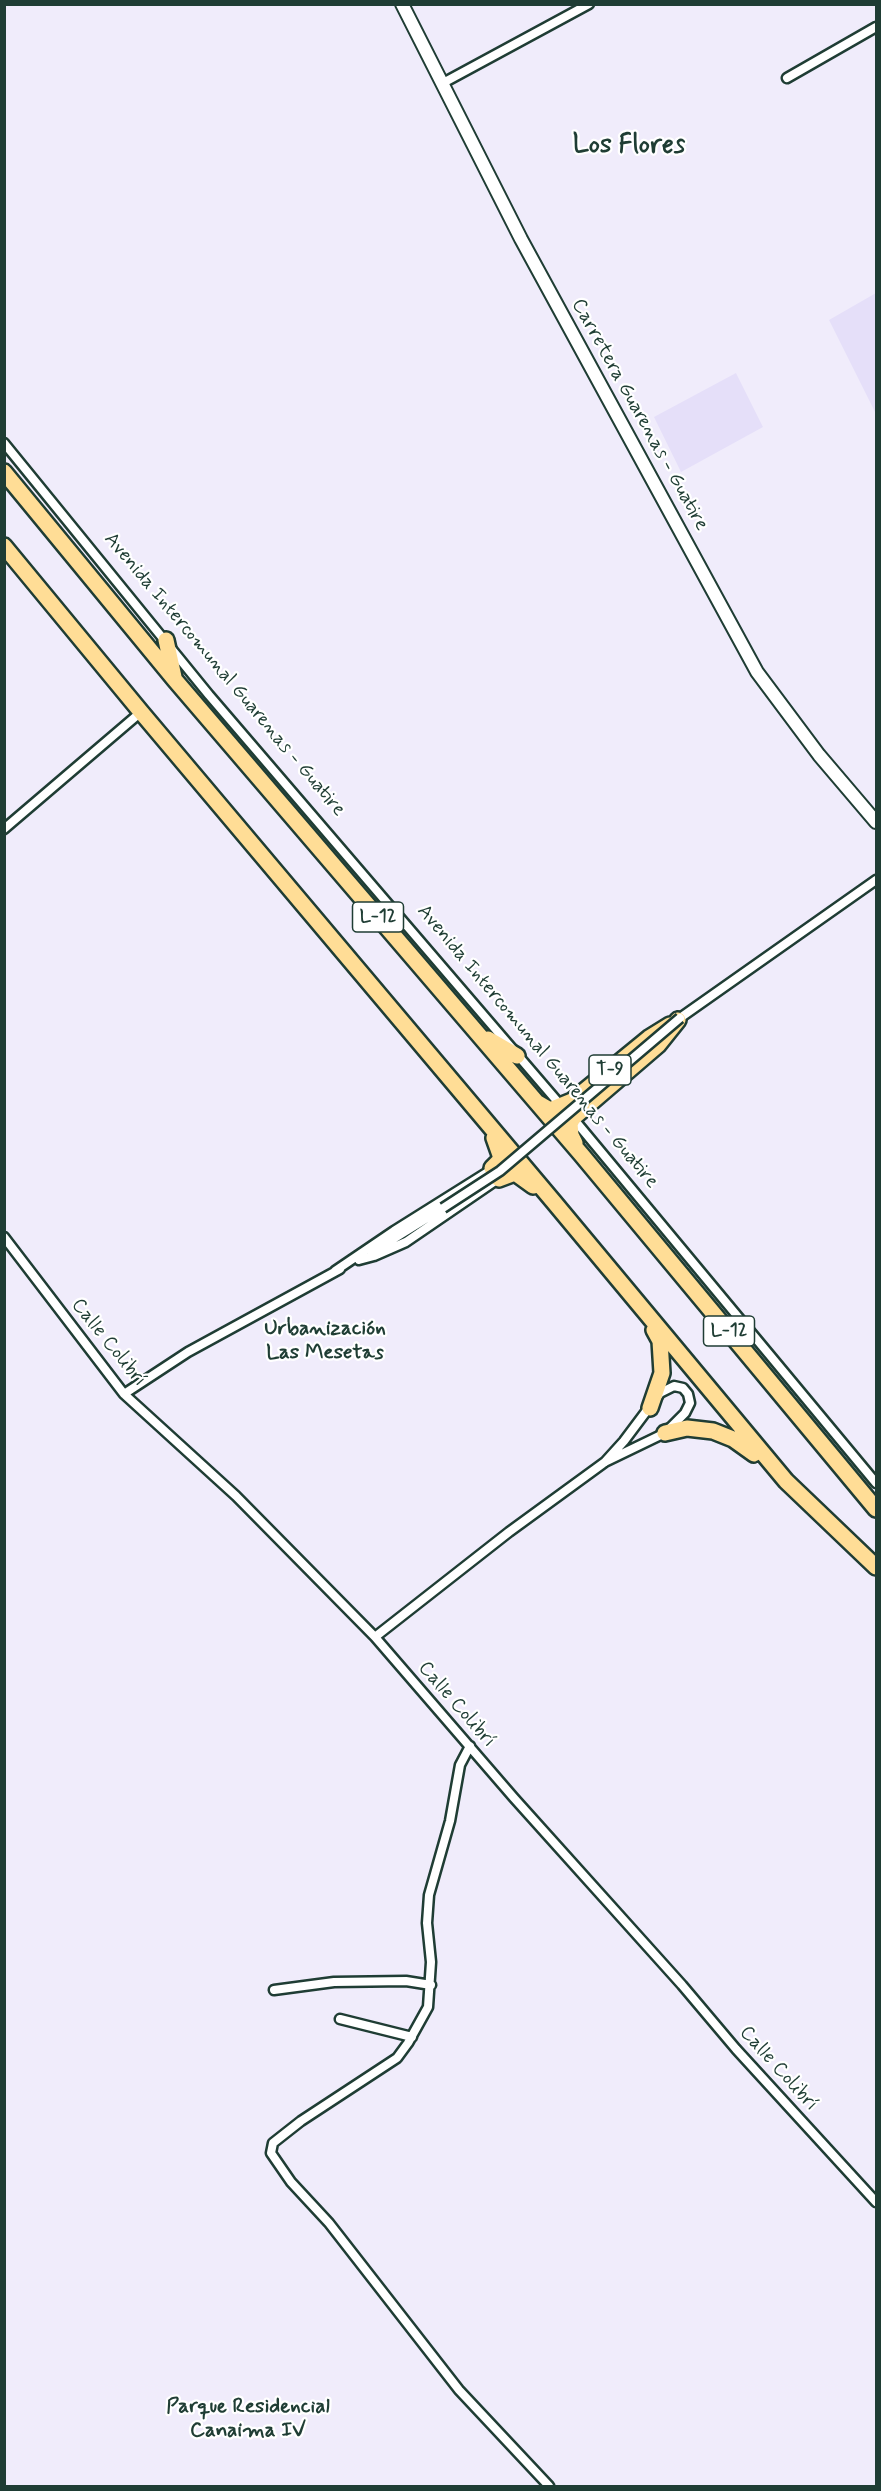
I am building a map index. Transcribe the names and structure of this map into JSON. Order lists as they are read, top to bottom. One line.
{"streets":{"highway":["Avenida Intercomunal Guarenas - Guatire","L-12","T-9"],"main road":["Carretera Guarenas - Guatire"],"street":["Calle Colibrí"]},"crossings":[["Avenida Intercomunal Guarenas - Guatire","T-9"]],"districts":["Los Flores","Urbanización Las Mesetas","Parque Residencial Canaima IV"]}
